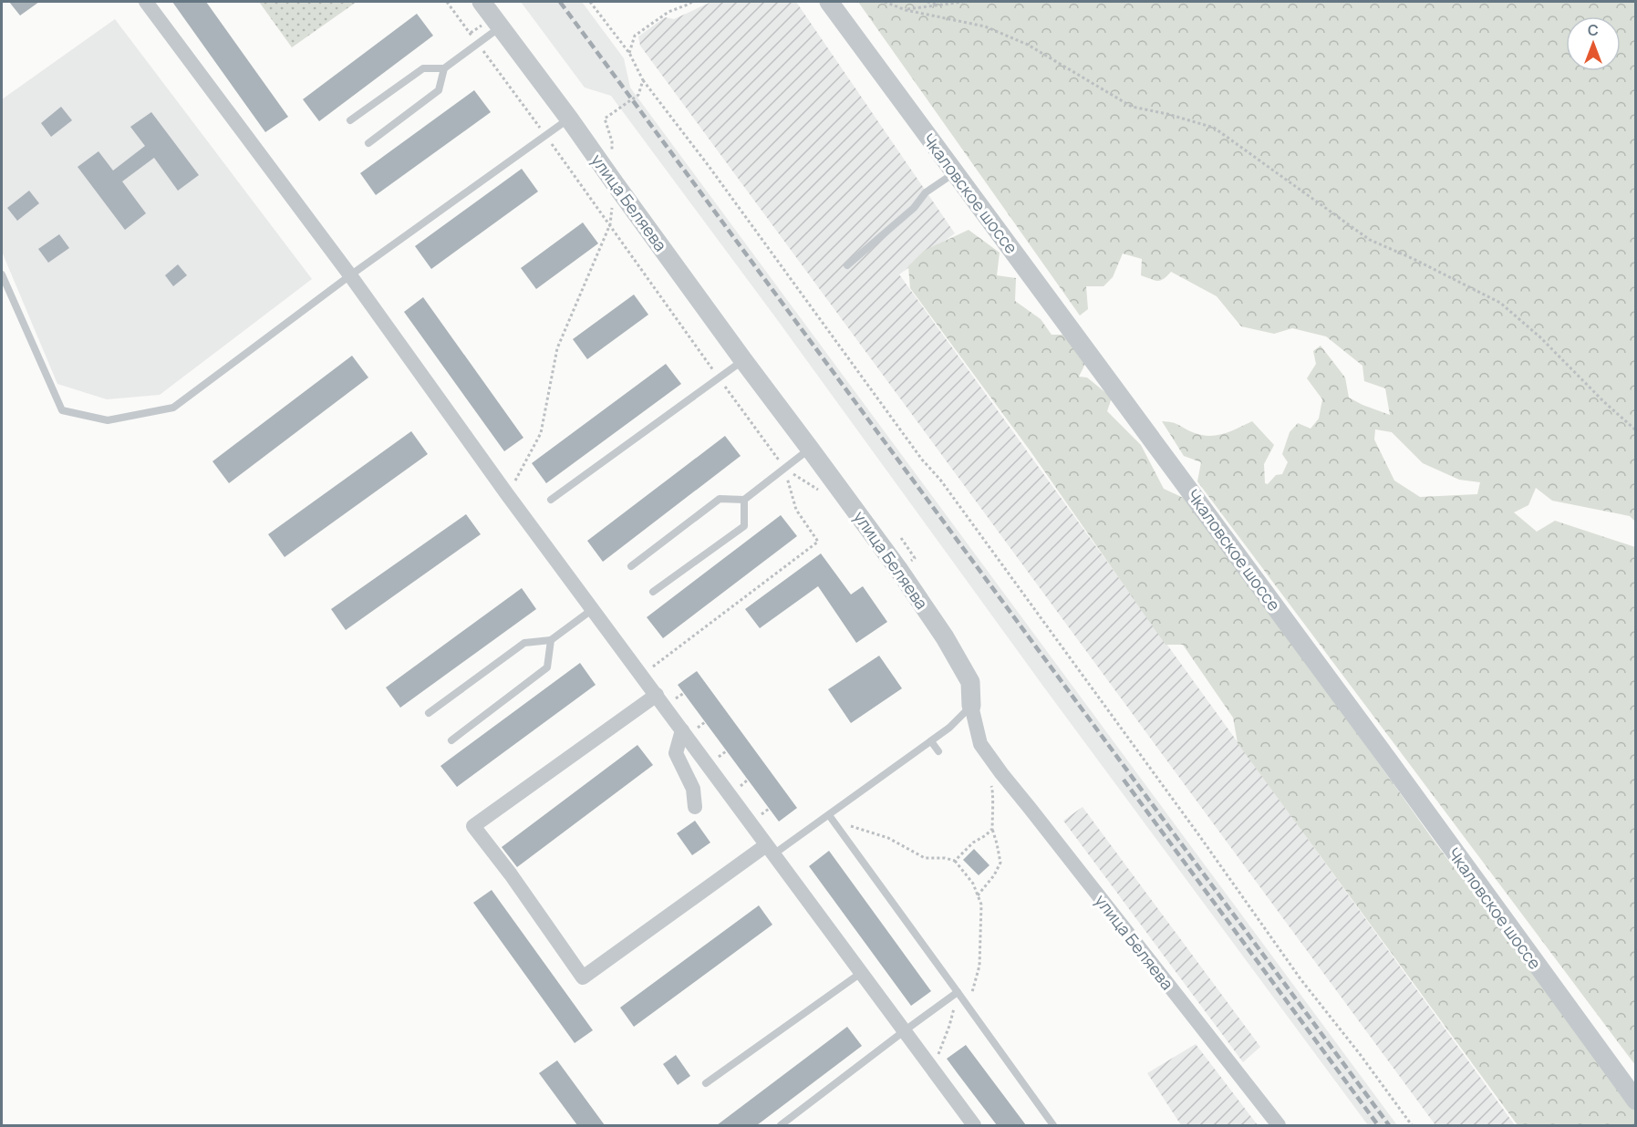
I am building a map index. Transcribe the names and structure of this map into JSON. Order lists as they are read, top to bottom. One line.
{"streets":{"street":["Чкаловское шоссе","улица Беляева"]},"north":"top"}
